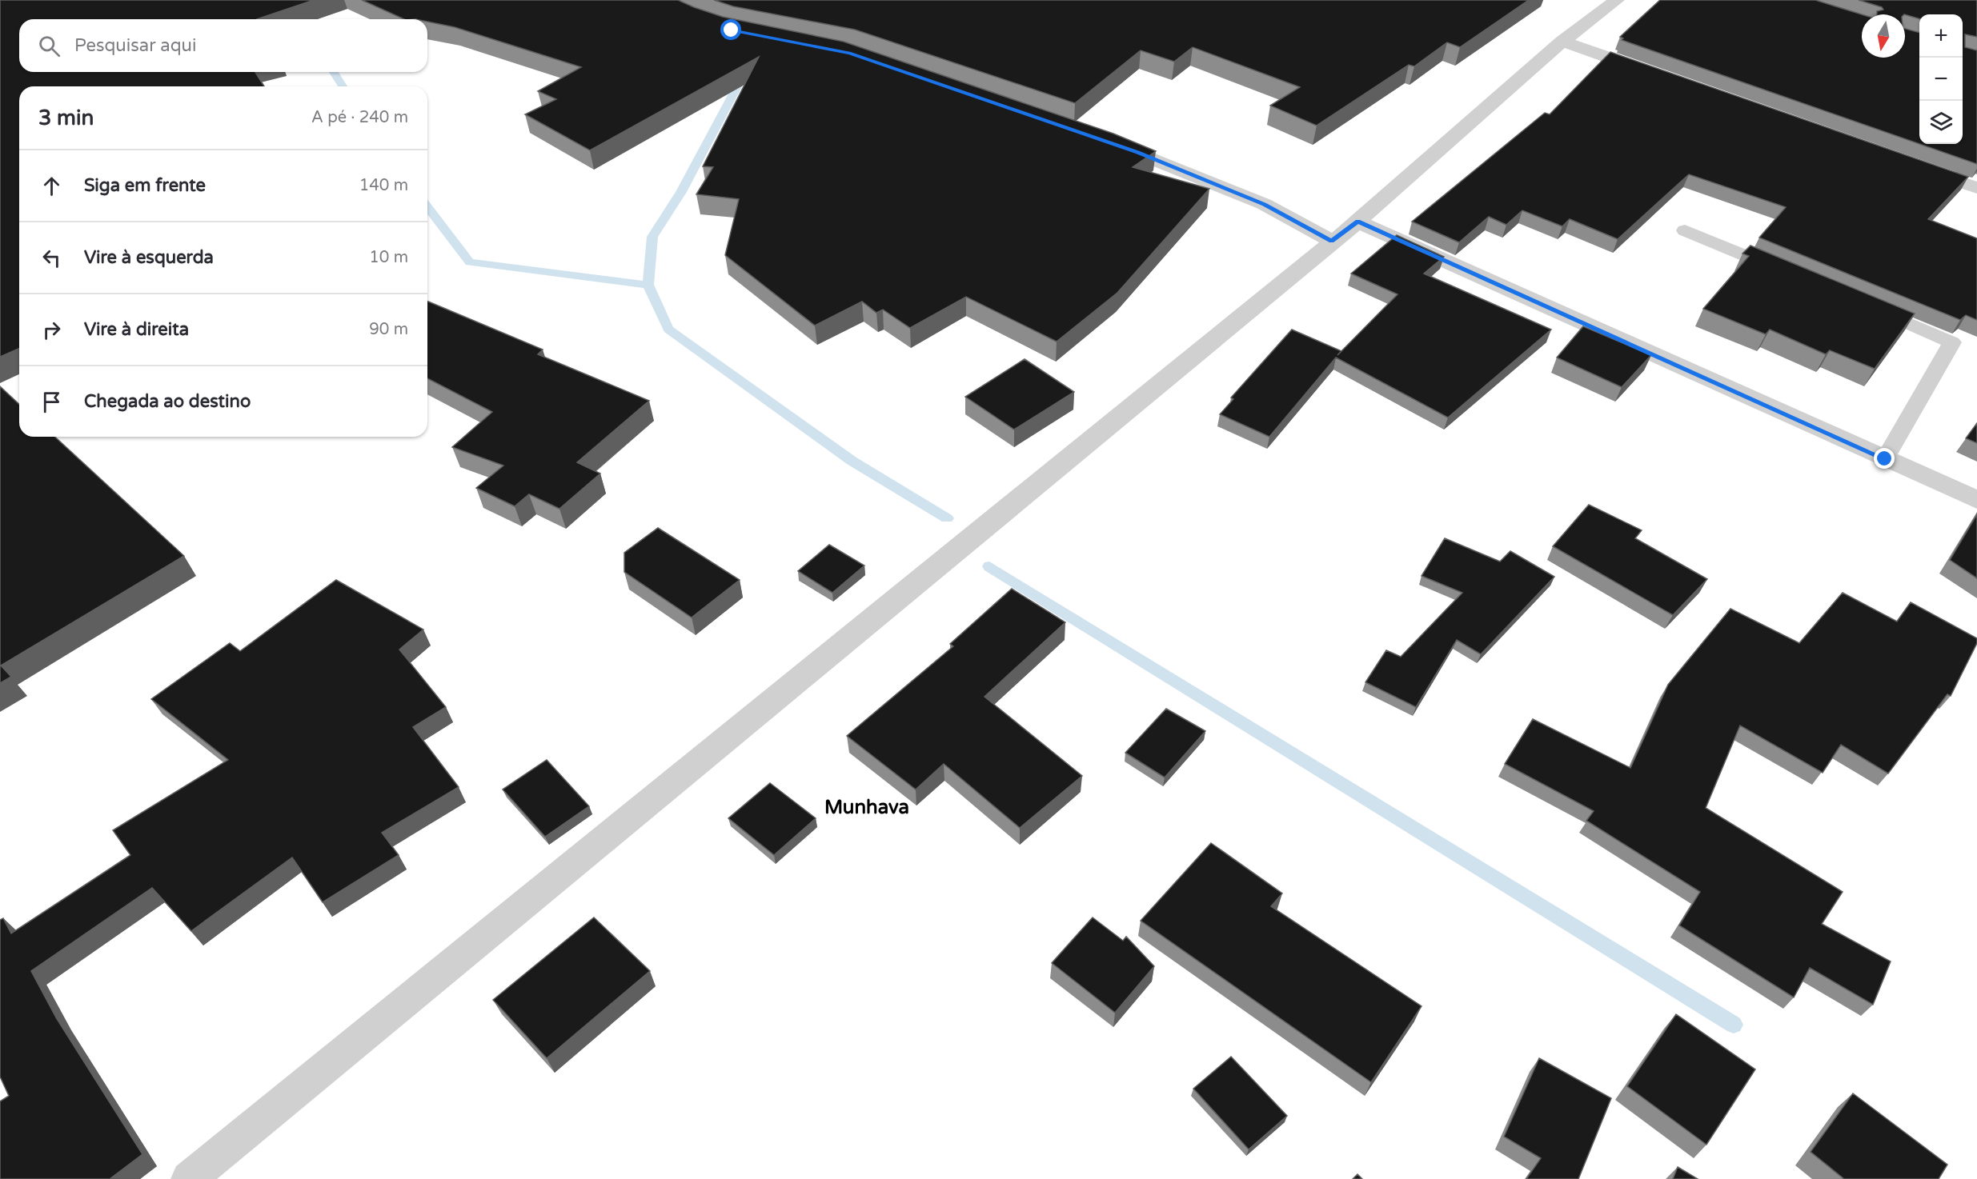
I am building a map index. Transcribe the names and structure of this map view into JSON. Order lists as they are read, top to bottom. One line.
{"districts":["Munhava"],"north":"bottom","page":{"map_buttons":["+","−"],"search":"Pesquisar aqui","heading":["3 min","A pé · 240 m"],"list":[["Siga em frente","140 m"],["Vire à esquerda","10 m"],["Vire à direita","90 m"],"Chegada ao destino"]}}
